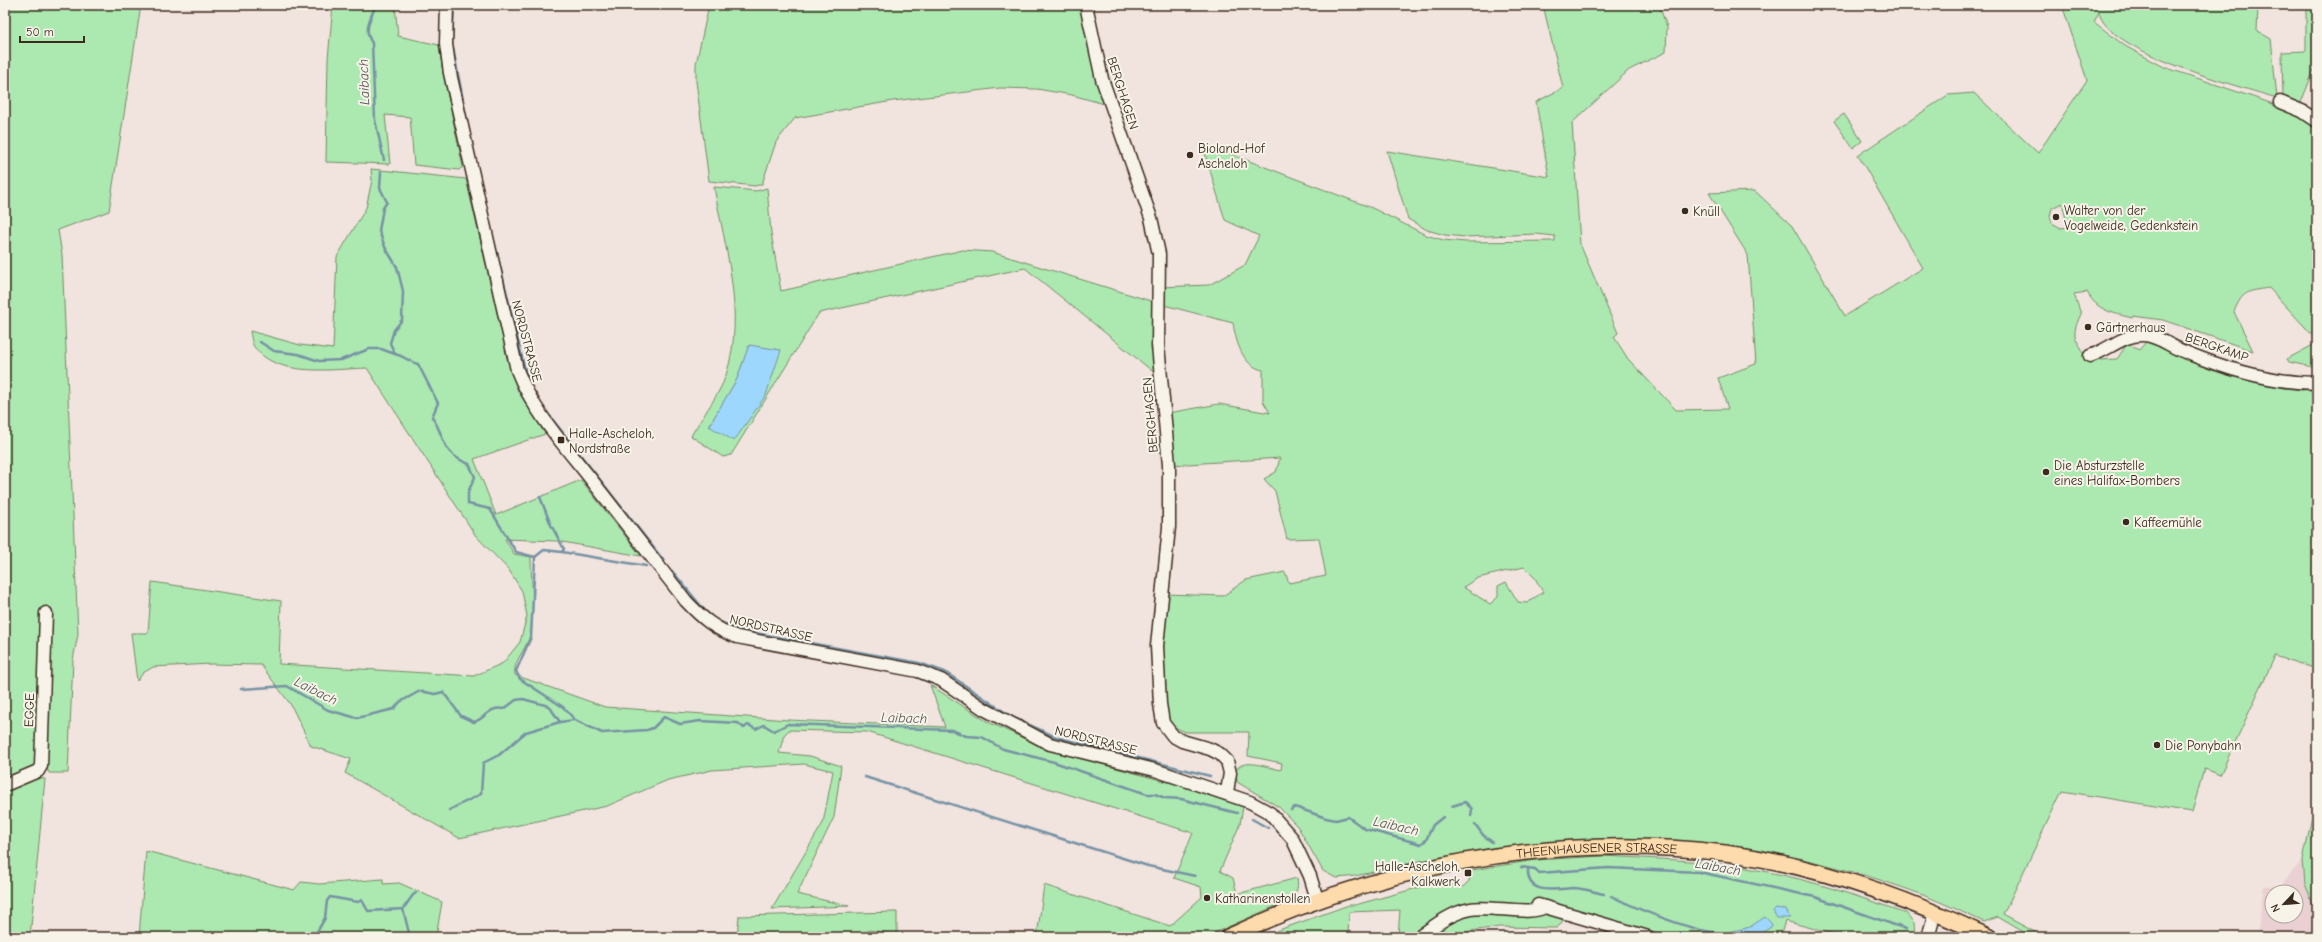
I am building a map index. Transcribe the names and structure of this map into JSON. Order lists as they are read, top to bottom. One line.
{"streets":{"main road":["THEENHAUSENER STRASSE"],"street":["BERGHAGEN","NORDSTRASSE","BERGKAMP","EGGE"]},"crossings":[["BERGHAGEN","NORDSTRASSE"],["NORDSTRASSE","THEENHAUSENER STRASSE"]],"water":["Laibach"],"places":{"other":["Bioland-Hof Ascheloh","Knüll","Walter von der Vogelweide, Gedenkstein","Gärtnerhaus","Die Absturzstelle eines Halifax-Bombers","Kaffeemühle","Die Ponybahn","Katharinenstollen"],"transit":["Halle-Ascheloh, Nordstraße","Halle-Ascheloh, Kalkwerk"]},"scale_bar":"50 m","north":"bottom left"}
